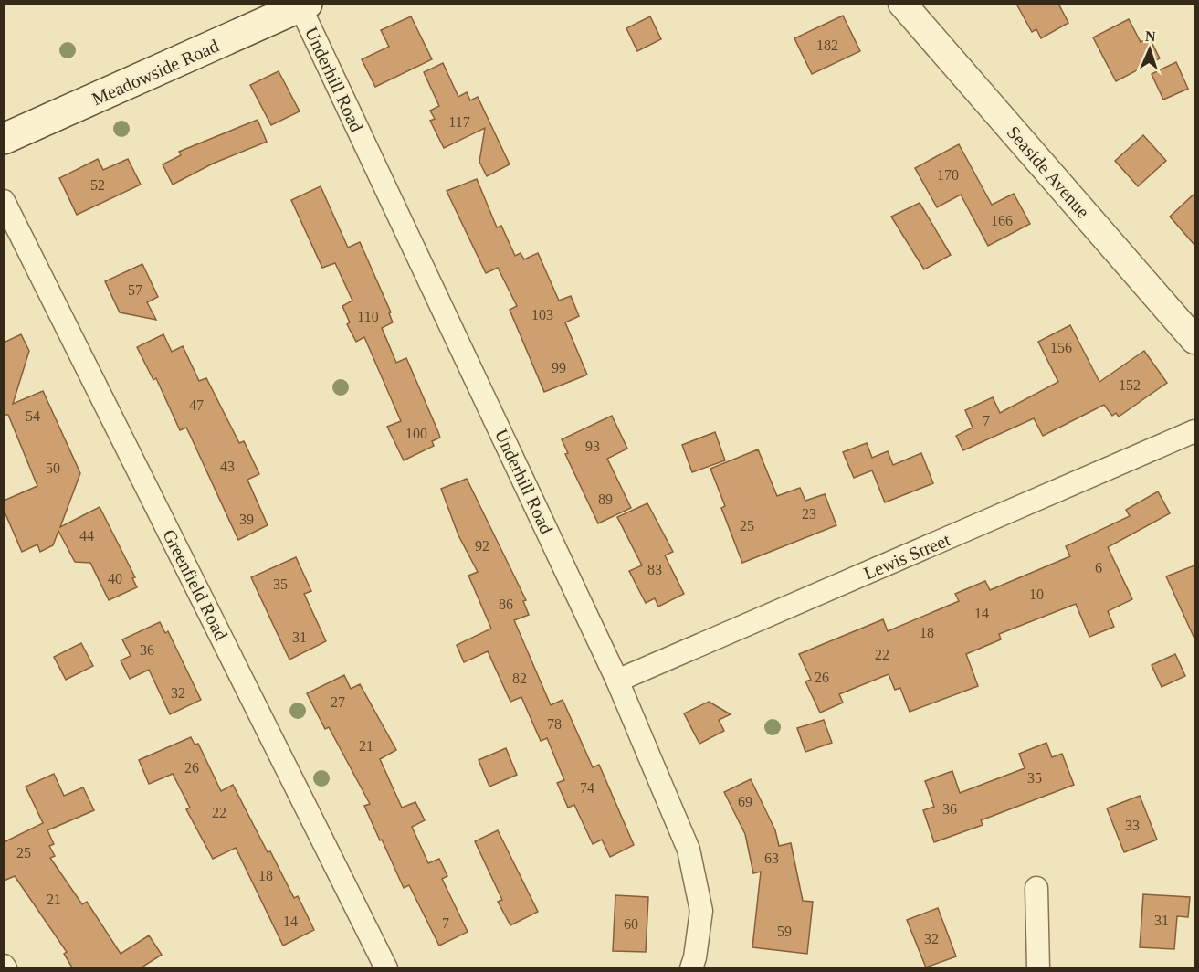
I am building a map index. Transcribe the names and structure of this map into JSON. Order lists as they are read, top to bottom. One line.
{"streets":{"main road":["Meadowside Road"],"street":["Underhill Road","Seaside Avenue","Lewis Street","Greenfield Road"]},"crossings":[["Meadowside Road","Underhill Road"],["Underhill Road","Lewis Street"]],"house_numbers":["182","117","170","52","166","57","103","110","156","99","152","47","54","7","100","93","43","50","89","23","39","25","44","92","6","83","40","35","10","86","14","18","31","36","22","26","82","32","27","78","21","26","35","74","69","36","22","33","25","63","18","21","31","14","7","60","59","32"],"north":"top"}
